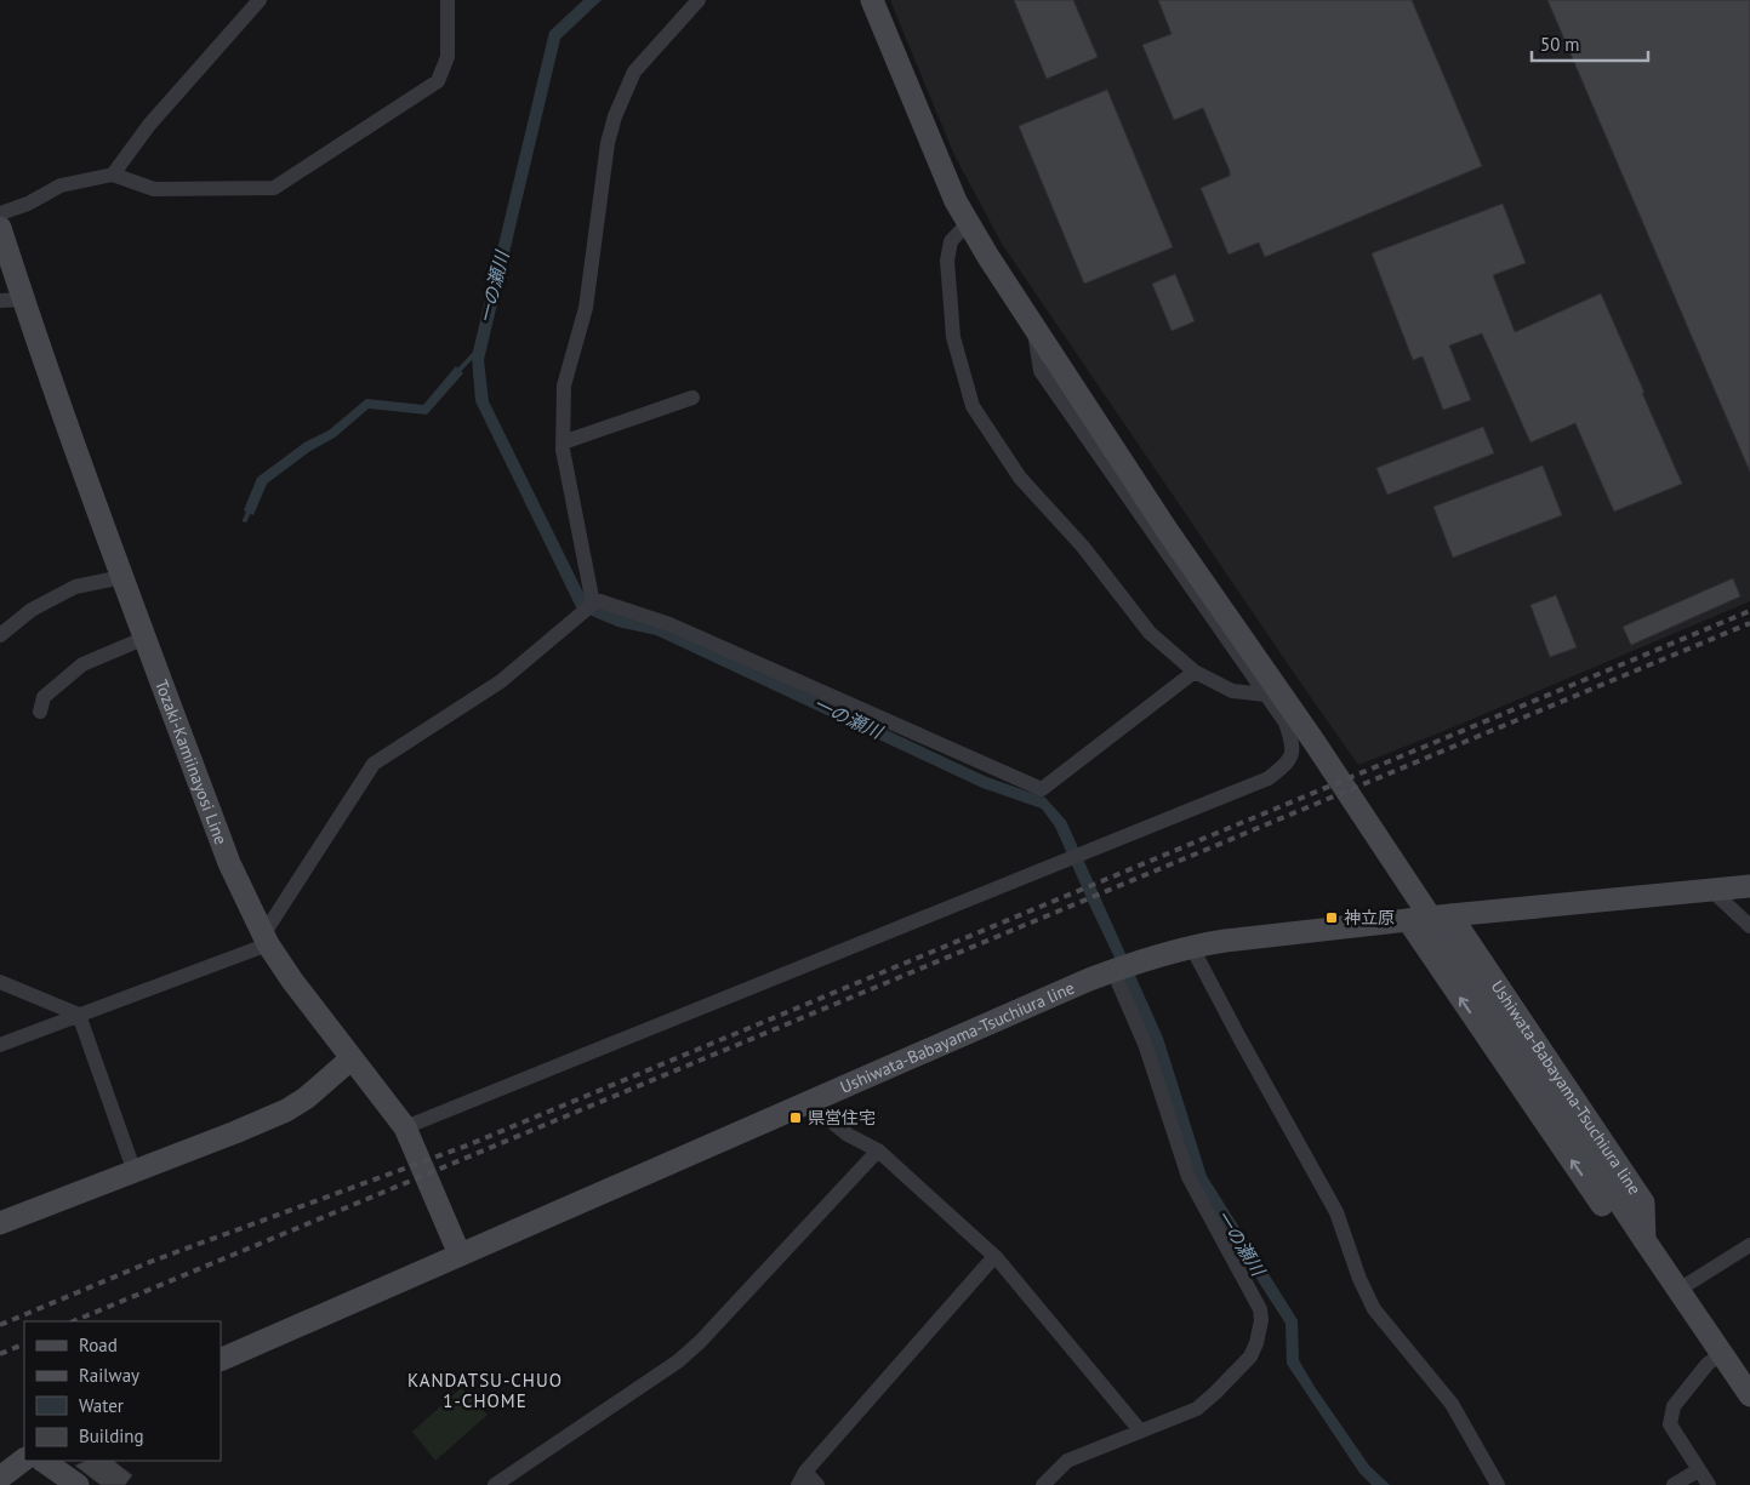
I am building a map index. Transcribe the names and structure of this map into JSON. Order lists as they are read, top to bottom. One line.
{"streets":{"main road":["Tozaki-Kamiinayosi Line","Ushiwata-Babayama-Tsuchiura line"]},"crossings":[["Tozaki-Kamiinayosi Line","Ushiwata-Babayama-Tsuchiura line"]],"districts":["KANDATSU-CHUO 1-CHOME"],"water":["一の瀬川"],"places":{"transit":["神立原","県営住宅"]},"legend":["Road","Railway","Water","Building"],"scale_bar":"50 m"}
